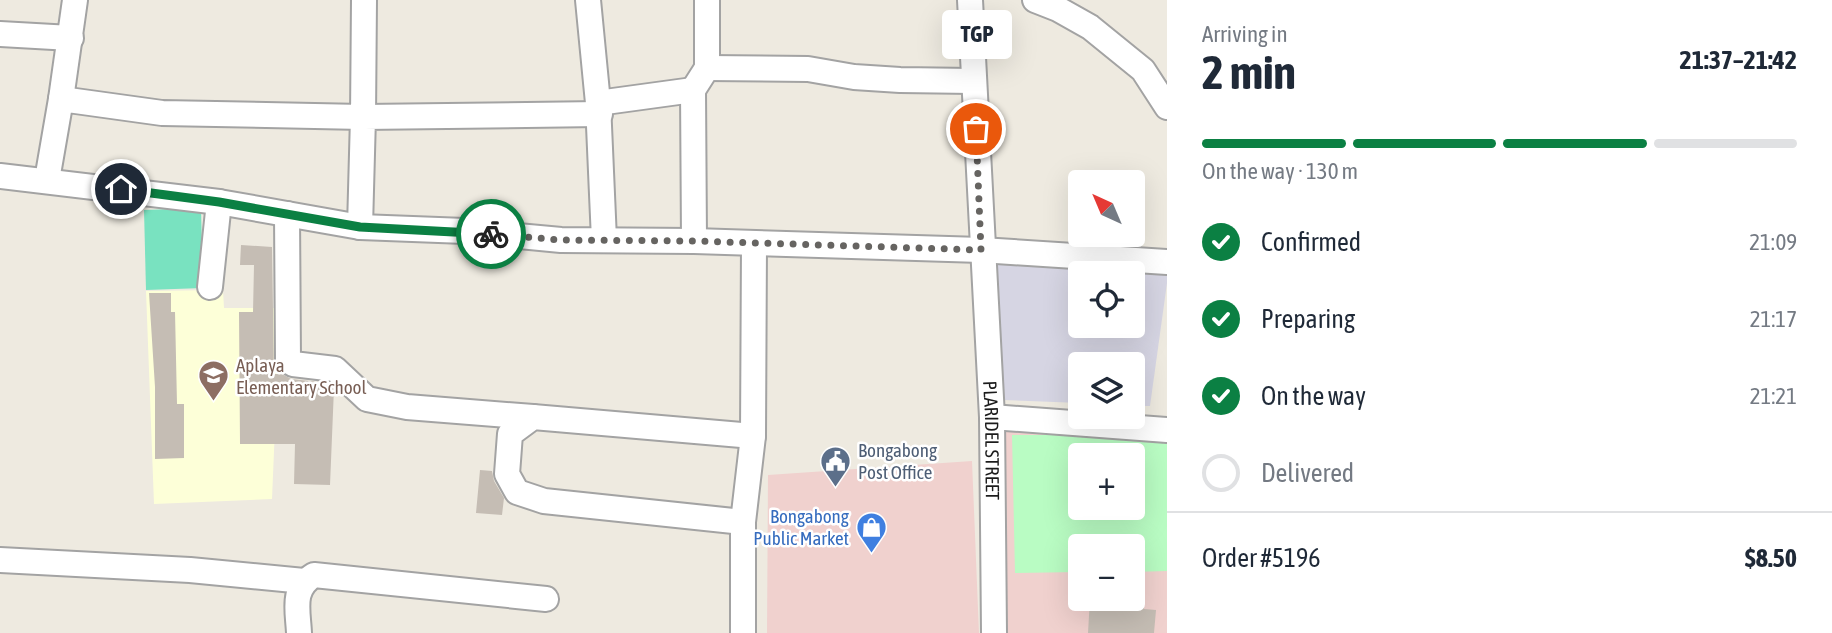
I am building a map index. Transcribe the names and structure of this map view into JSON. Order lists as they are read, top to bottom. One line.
{"streets":{"street":["PLARIDEL STREET"]},"places":{"other":["TGP"],"school or university":["Aplaya Elementary School"],"public building":["Bongabong Post Office"],"shop":["Bongabong Public Market"]},"north":"top left","page":{"heading":["2 min","Arriving in","21:37–21:42"],"panel":["Order #5196","$8.50"],"bubble":"TGP","bar":"On the way · 130 m","map_buttons":["+","−"],"list":[["Confirmed","21:09"],["Preparing","21:17"],["On the way","21:21"],"Delivered"]}}
